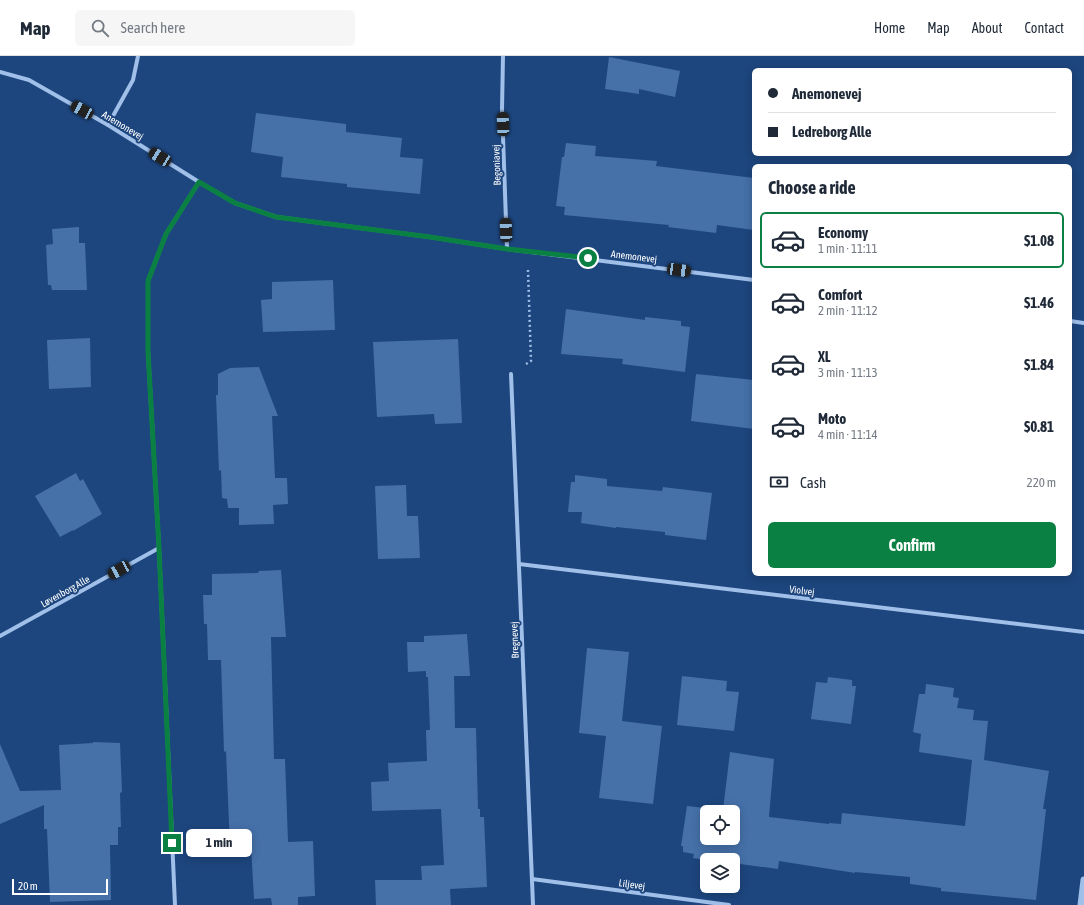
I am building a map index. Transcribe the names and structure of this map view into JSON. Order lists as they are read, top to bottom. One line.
{"streets":{"street":["Anemonevej","Begoniavej","Violvej","Løvenborg Alle","Bregnevej","Liljevej"]},"crossings":[["Anemonevej","Begoniavej"],["Violvej","Bregnevej"],["Bregnevej","Liljevej"]],"scale_bar":"20 m","page":{"header":"Map","search":"Search here","nav":["Home","Map","About","Contact"],"banner":["Anemonevej","Ledreborg Alle"],"heading":"Choose a ride","list":[{"name":"Economy","note":"1 min · 11:11","value":"$1.08"},{"name":"Comfort","note":"2 min · 11:12","value":"$1.46"},{"name":"XL","note":"3 min · 11:13","value":"$1.84"},{"name":"Moto","note":"4 min · 11:14","value":"$0.81"}],"pay":["Cash","220 m"],"buttons":"Confirm","bubble":"1 min","scale":"20 m"}}
